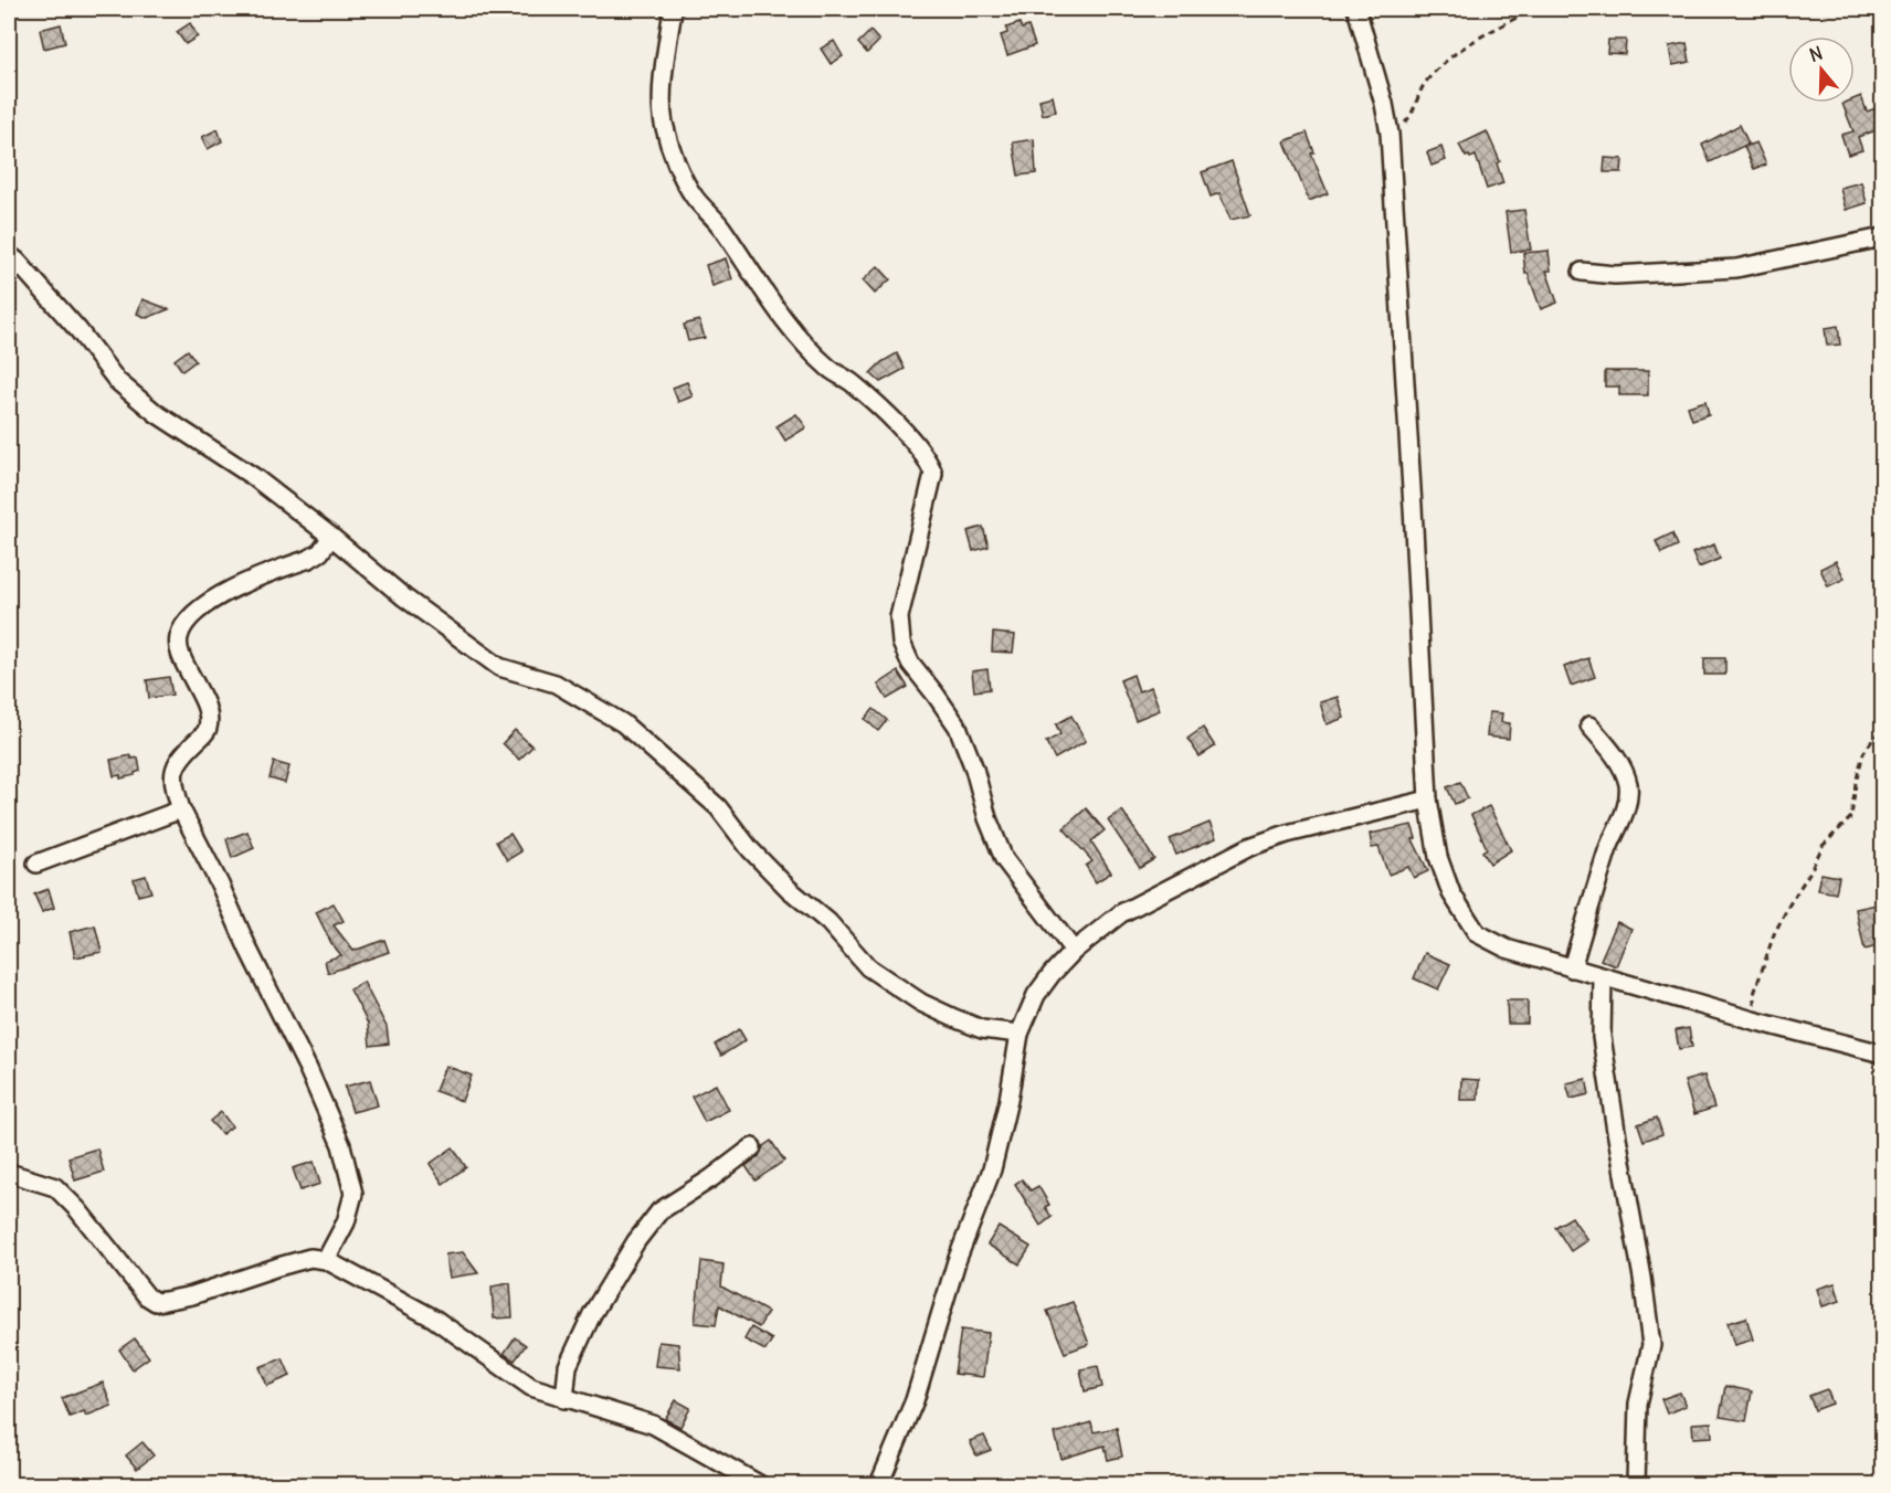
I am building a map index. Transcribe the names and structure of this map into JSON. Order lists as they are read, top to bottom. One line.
{"north":"top"}
